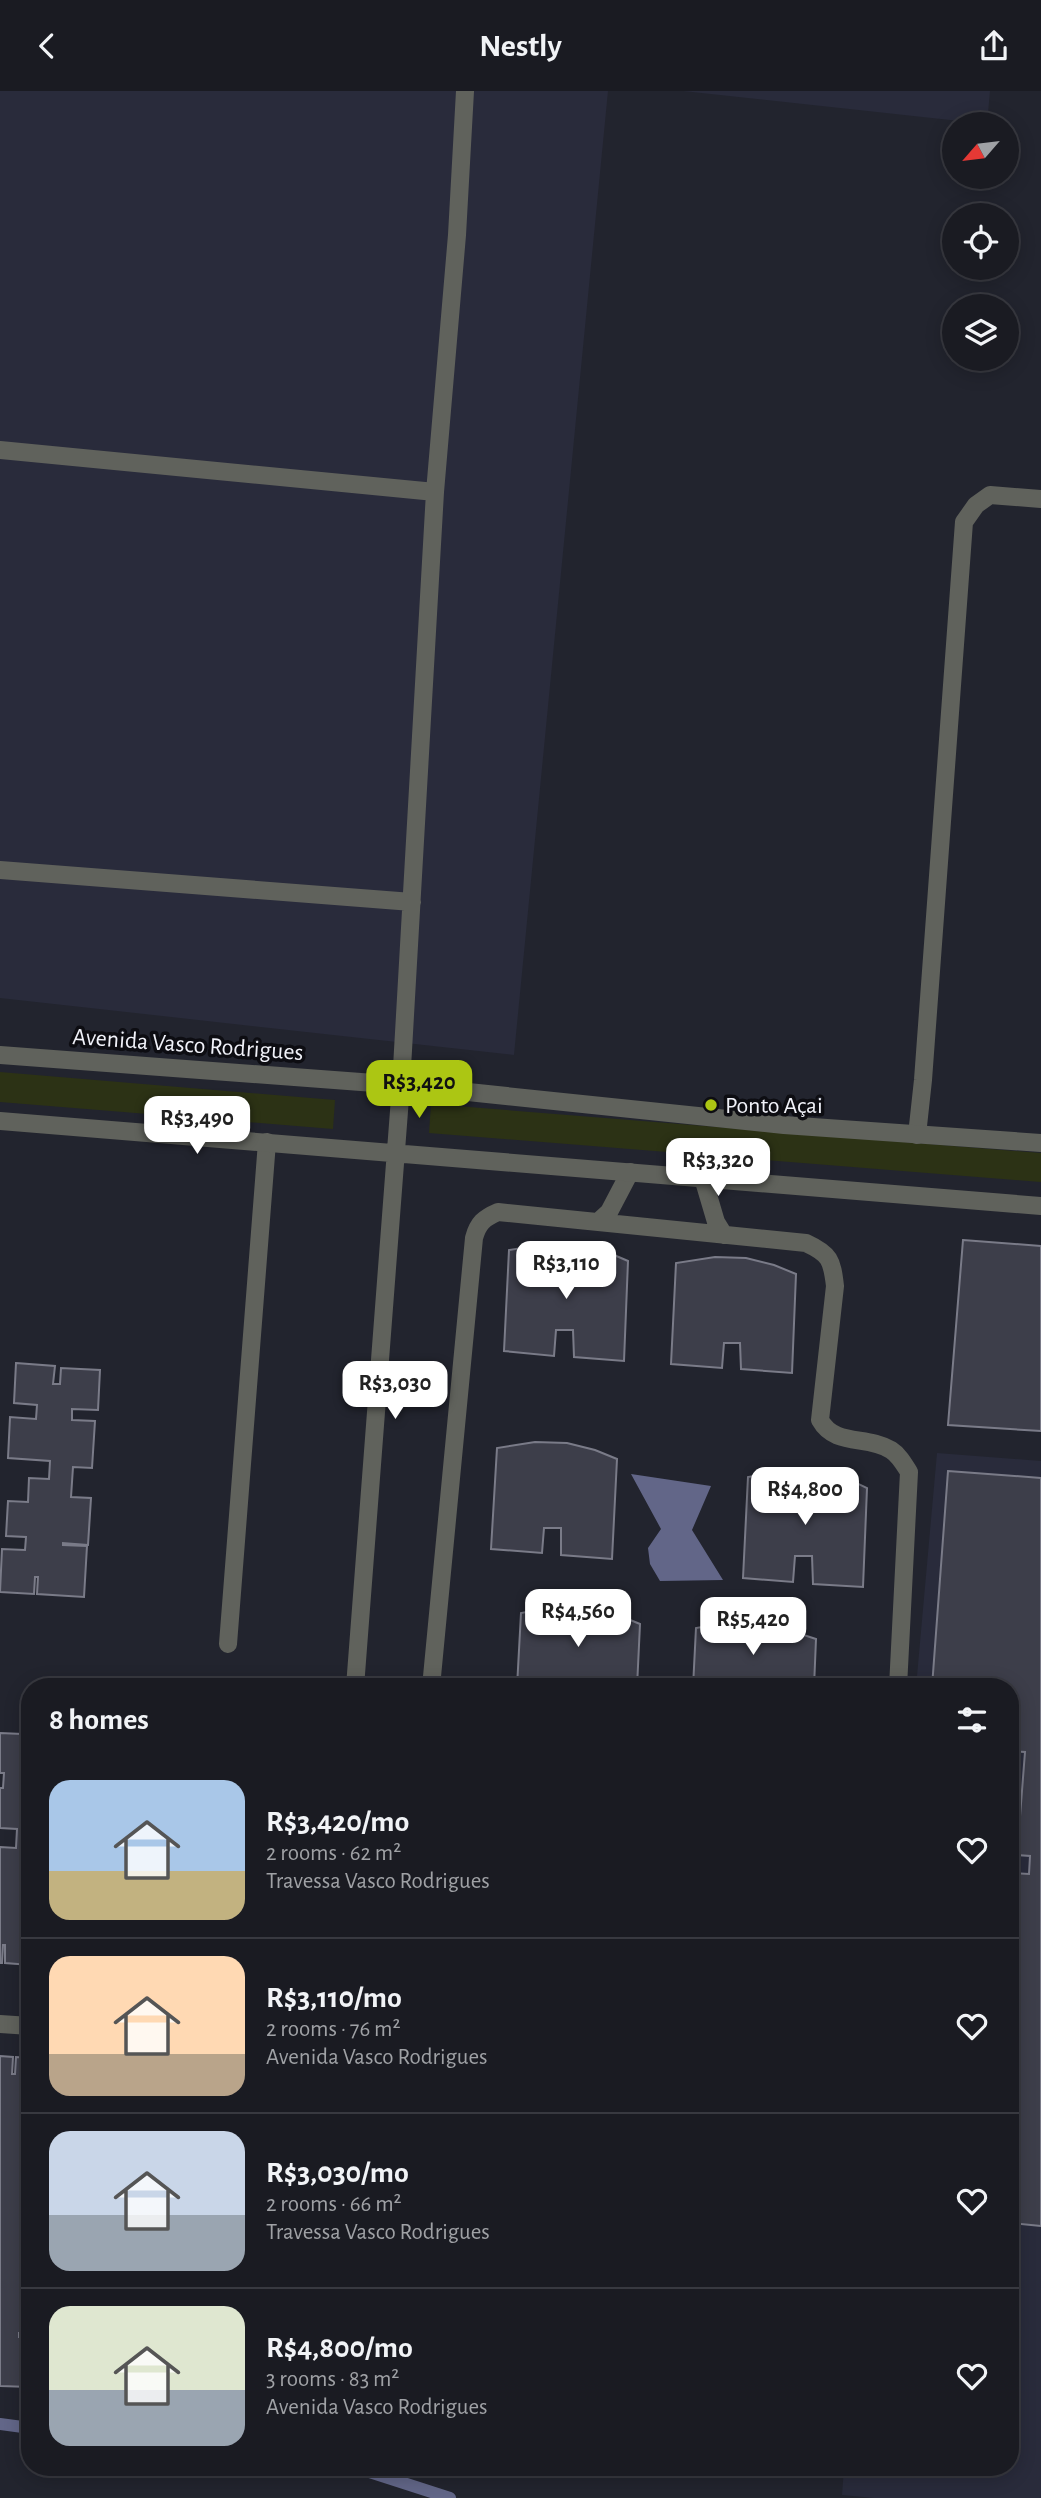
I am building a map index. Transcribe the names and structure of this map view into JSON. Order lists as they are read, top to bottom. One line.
{"streets":{"street":["Avenida Vasco Rodrigues"]},"places":["Ponto Açai"],"north":"bottom left","page":{"header":"Nestly","price":["R$3,420","R$3,490","R$3,320","R$3,110","R$3,030","R$4,800","R$4,560","R$5,420"],"heading":"8 homes","list":[{"name":"R$3,420/mo","note":"2 rooms · 62 m² · Travessa Vasco Rodrigues"},{"name":"R$3,110/mo","note":"2 rooms · 76 m² · Avenida Vasco Rodrigues"},{"name":"R$3,030/mo","note":"2 rooms · 66 m² · Travessa Vasco Rodrigues"},{"name":"R$4,800/mo","note":"3 rooms · 83 m² · Avenida Vasco Rodrigues"}]}}
